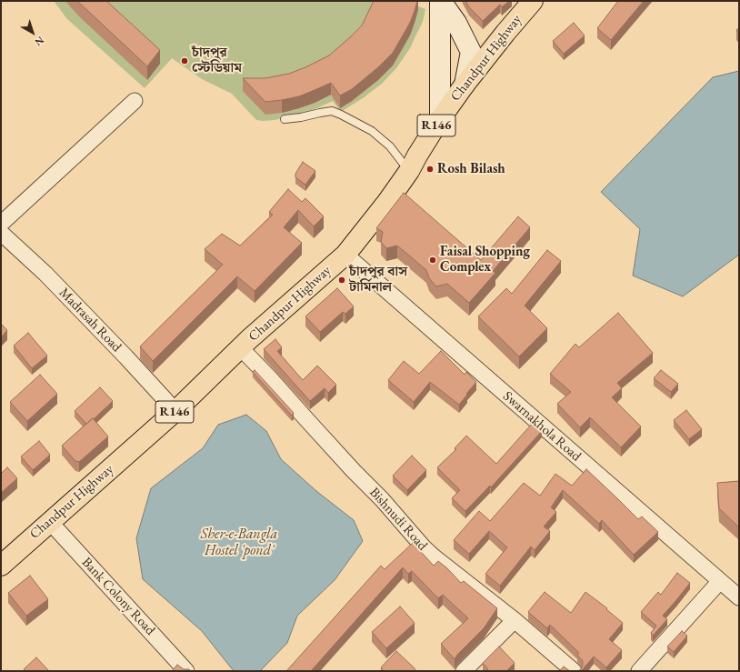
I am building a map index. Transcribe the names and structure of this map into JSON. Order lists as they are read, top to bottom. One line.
{"streets":{"main road":["Chandpur Highway","R146"],"street":["Madrasah Road","Swarnakhola Road","Bishnudi Road","Bank Colony Road"]},"crossings":[["Chandpur Highway","Madrasah Road"],["Chandpur Highway","Swarnakhola Road"],["Chandpur Highway","Bishnudi Road"],["Chandpur Highway","Bank Colony Road"]],"water":["Sher-e-Bangla Hostel 'pond'"],"places":["চাঁদপুর স্টেডিয়াম","Rosh Bilash","Faisal Shopping Complex","চাঁদপুর বাস টার্মিনাল"],"north":"bottom right"}
